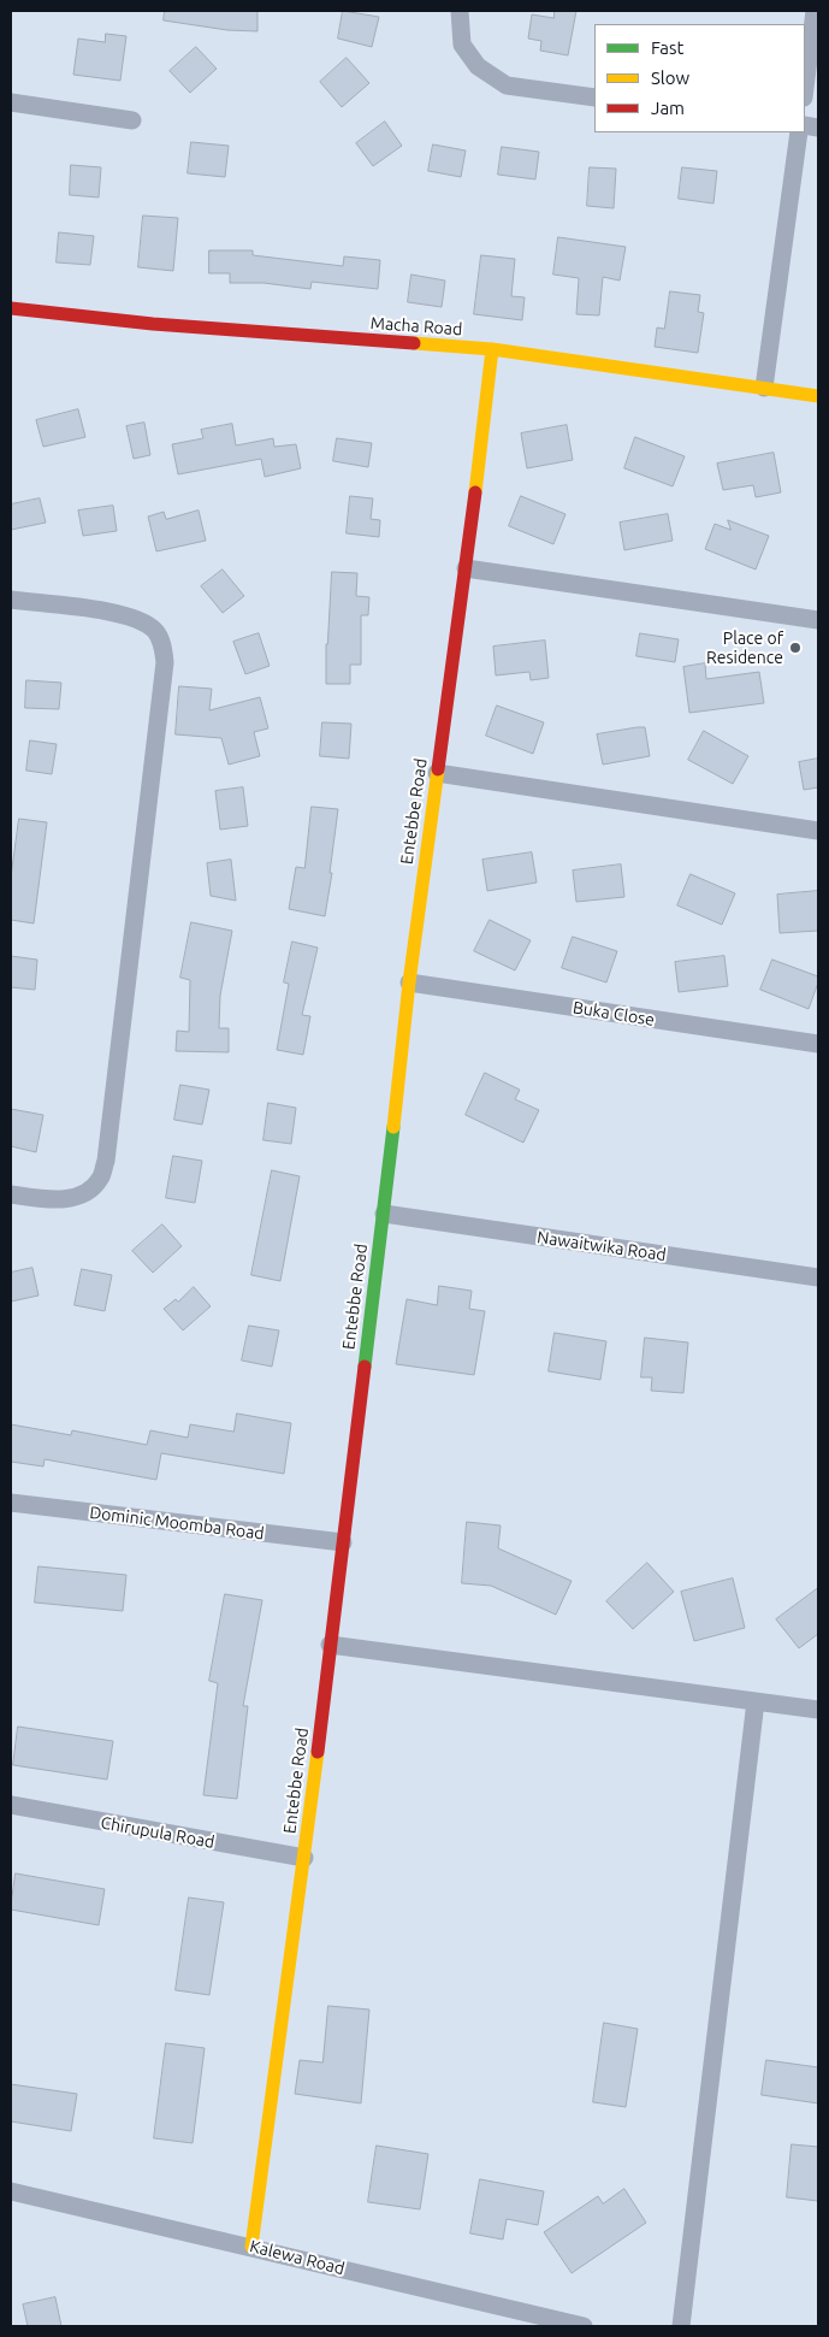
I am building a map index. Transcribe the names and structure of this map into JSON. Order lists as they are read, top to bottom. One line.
{"streets":{"street":["Macha Road","Entebbe Road","Buka Close","Nawaitwika Road","Dominic Moomba Road","Chirupula Road","Kalewa Road"]},"crossings":[["Macha Road","Entebbe Road"],["Entebbe Road","Buka Close"],["Entebbe Road","Nawaitwika Road"],["Entebbe Road","Dominic Moomba Road"],["Entebbe Road","Chirupula Road"],["Entebbe Road","Kalewa Road"]],"places":["Place of Residence"],"legend":["Fast","Slow","Jam"]}
